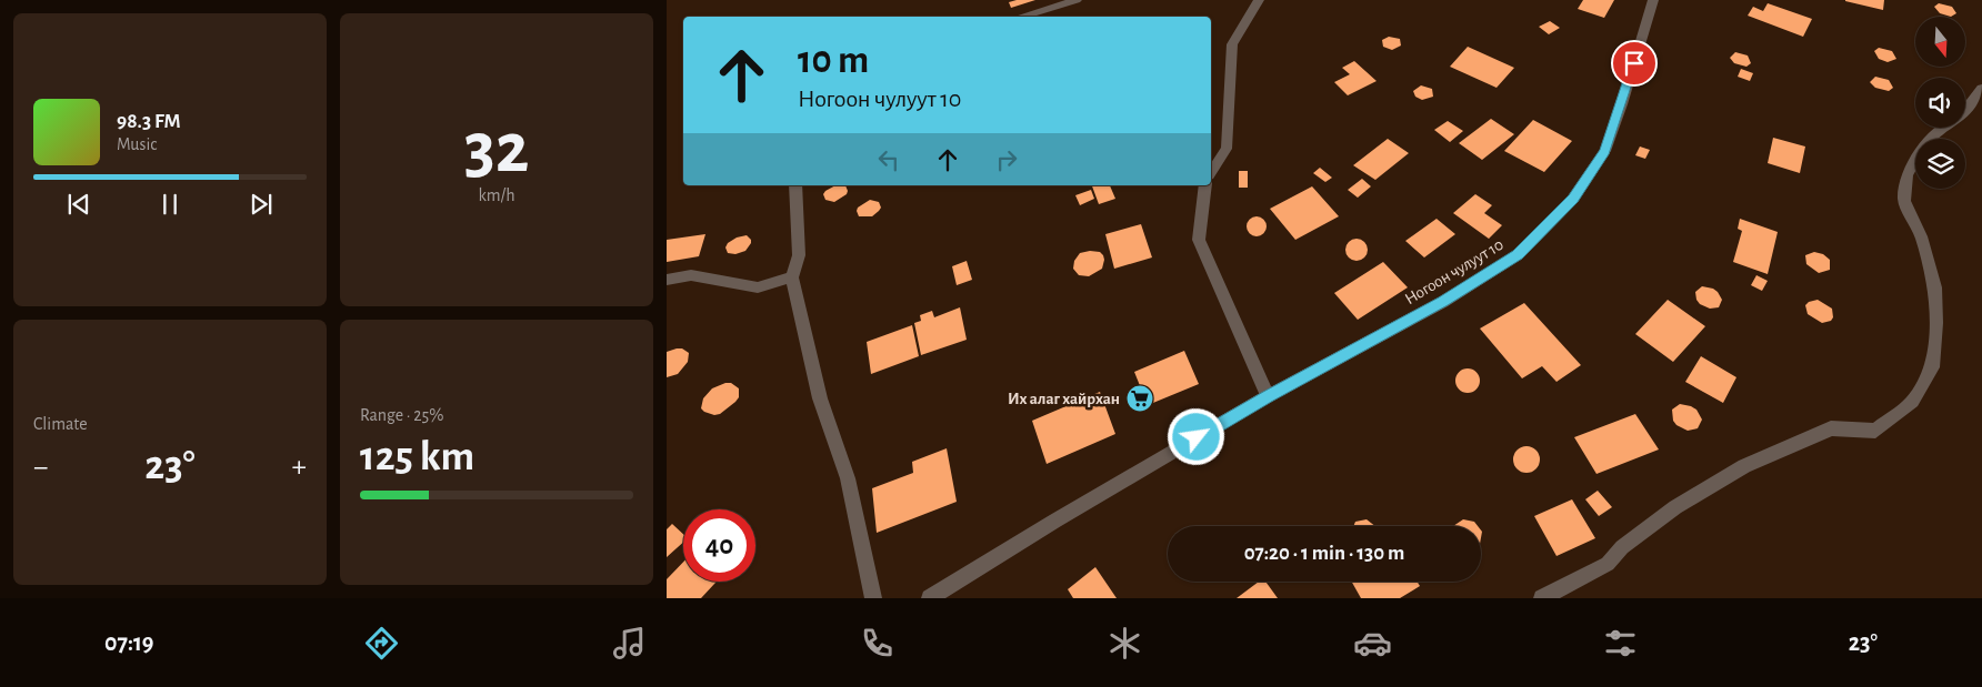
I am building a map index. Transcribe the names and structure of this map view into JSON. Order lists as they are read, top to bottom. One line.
{"streets":{"street":["Ногоон чулуут 10"]},"places":{"supermarket":["Их алаг хайрхан"]},"north":"bottom","page":{"tile":[["32","km/h"],"Climate",["Range · 25%","125 km"]],"turn":["10 m","Ногоон чулуут 10"],"song":["98.3 FM","Music"],"heat":["−","23°","+"],"limit":"40","trip":"07:20 · 1 min · 130 m","tabs":["07:19","23°"]}}
